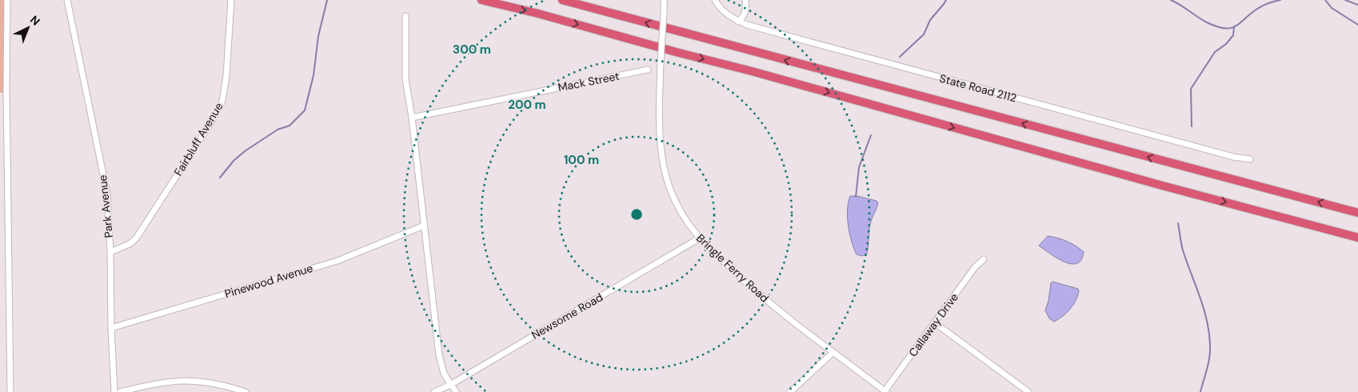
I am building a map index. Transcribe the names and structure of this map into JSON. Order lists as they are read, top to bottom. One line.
{"streets":{"street":["Mack Street","State Road 2112","Fairbluff Avenue","Park Avenue","Bringle Ferry Road","Pinewood Avenue","Newsome Road","Callaway Drive"]},"crossings":[["Fairbluff Avenue","Park Avenue"],["Park Avenue","Pinewood Avenue"],["Bringle Ferry Road","Newsome Road"],["Bringle Ferry Road","Callaway Drive"]],"north":"top right","rings":["300 m","200 m","100 m"]}
